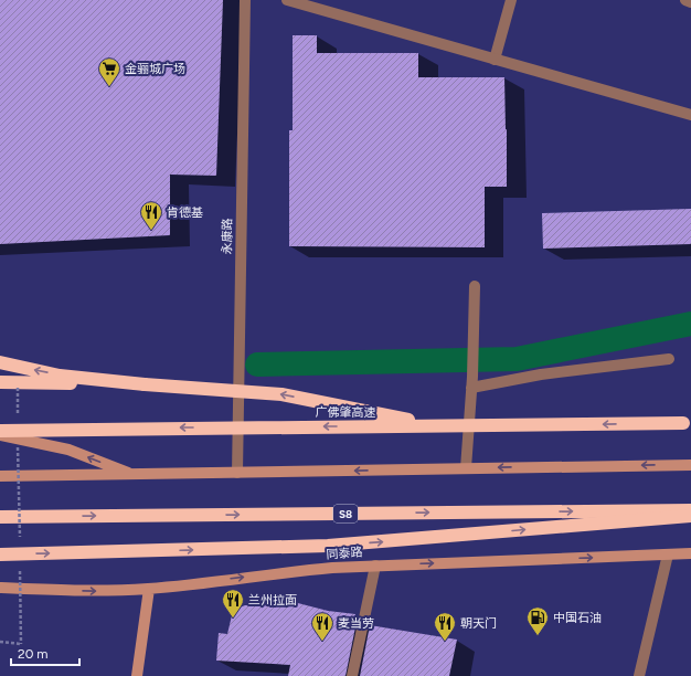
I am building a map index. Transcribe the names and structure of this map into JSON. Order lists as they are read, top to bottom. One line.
{"streets":{"highway":["广佛肇高速","S8"],"main road":["同泰路"],"street":["永康路"]},"places":{"supermarket":["金骊城广场"],"restaurant":["肯德基","兰州拉面","麦当劳","朝天门"],"fuel station":["中国石油"]},"scale_bar":"20 m"}
